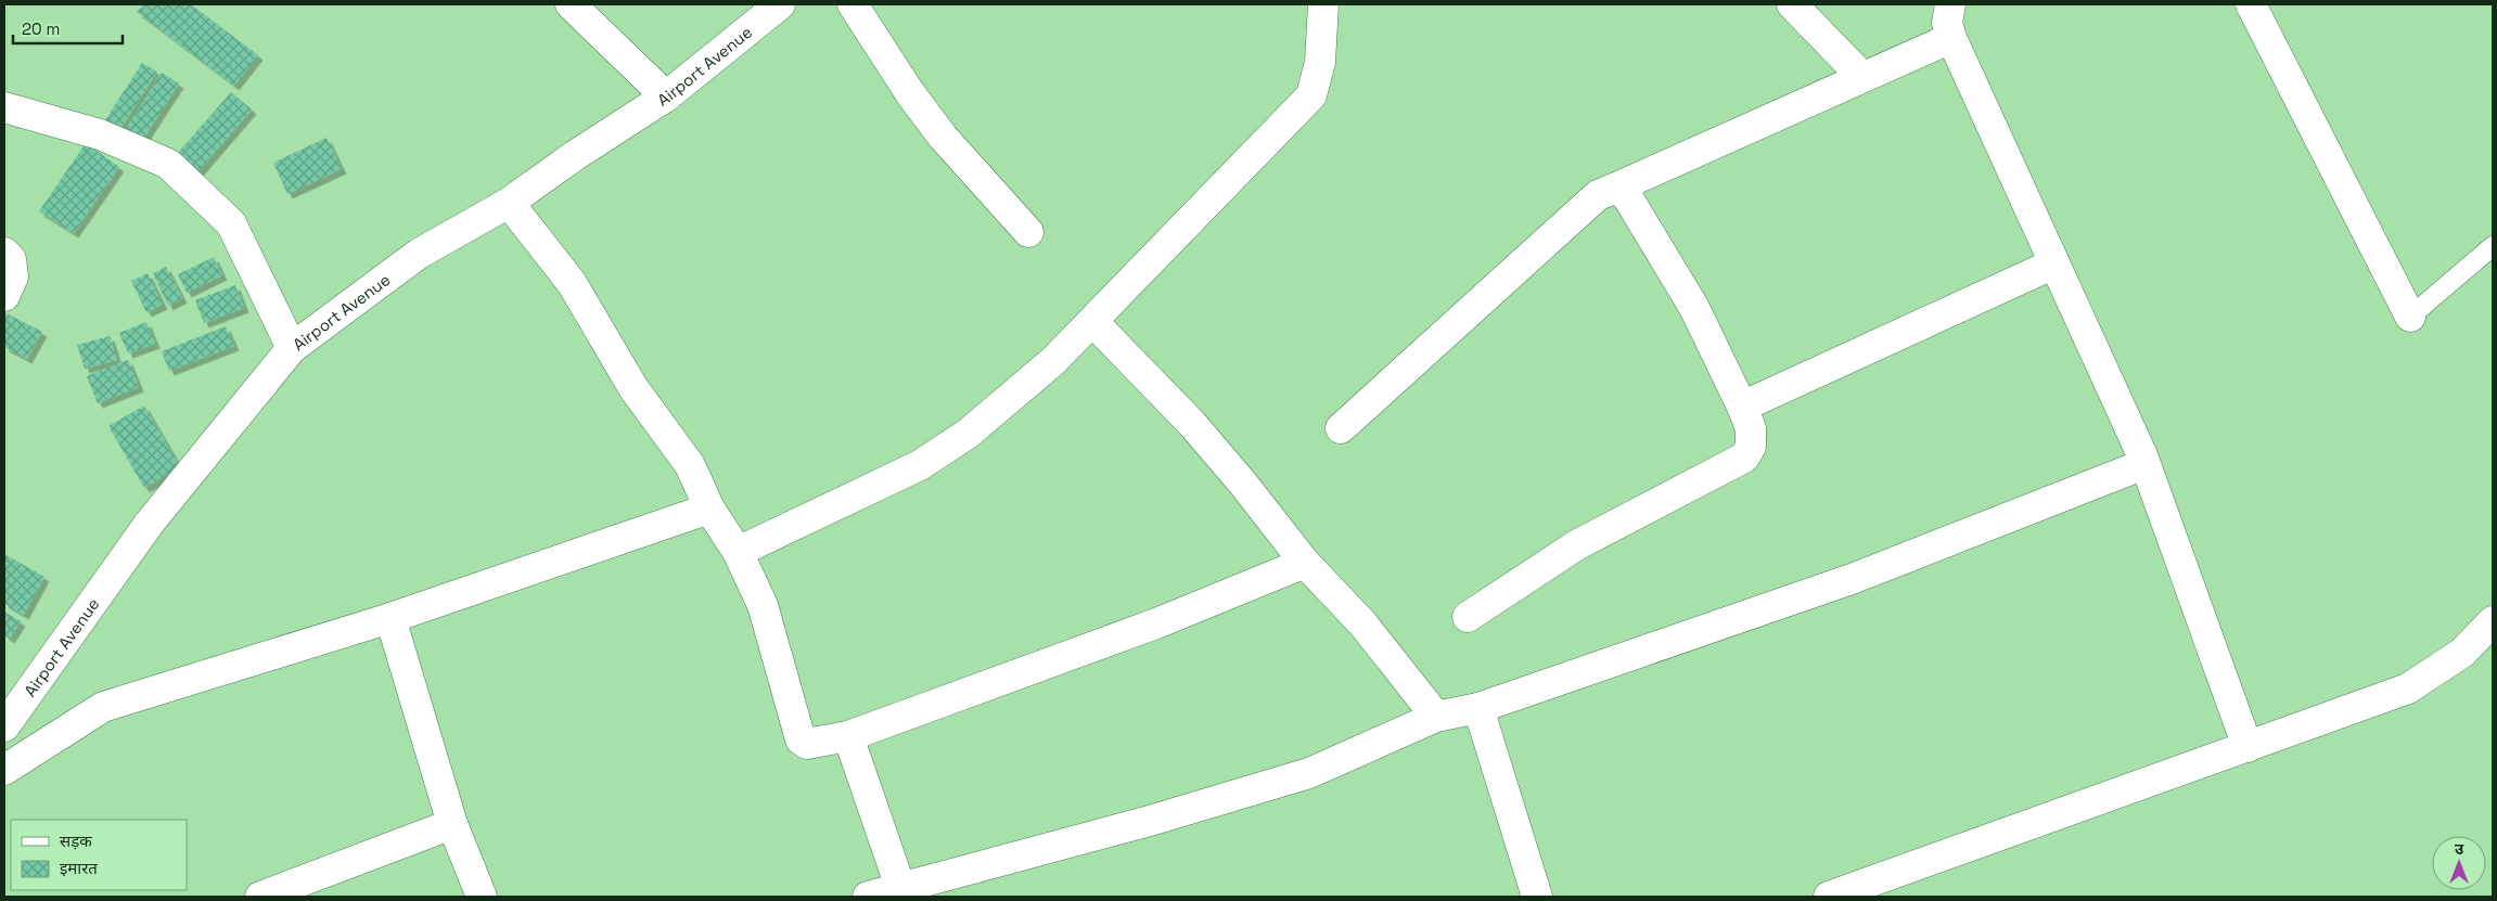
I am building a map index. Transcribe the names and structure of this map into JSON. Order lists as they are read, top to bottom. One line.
{"streets":{"street":["Airport Avenue"]},"legend":["सड़क","इमारत"],"scale_bar":"20 m","north":"top"}
